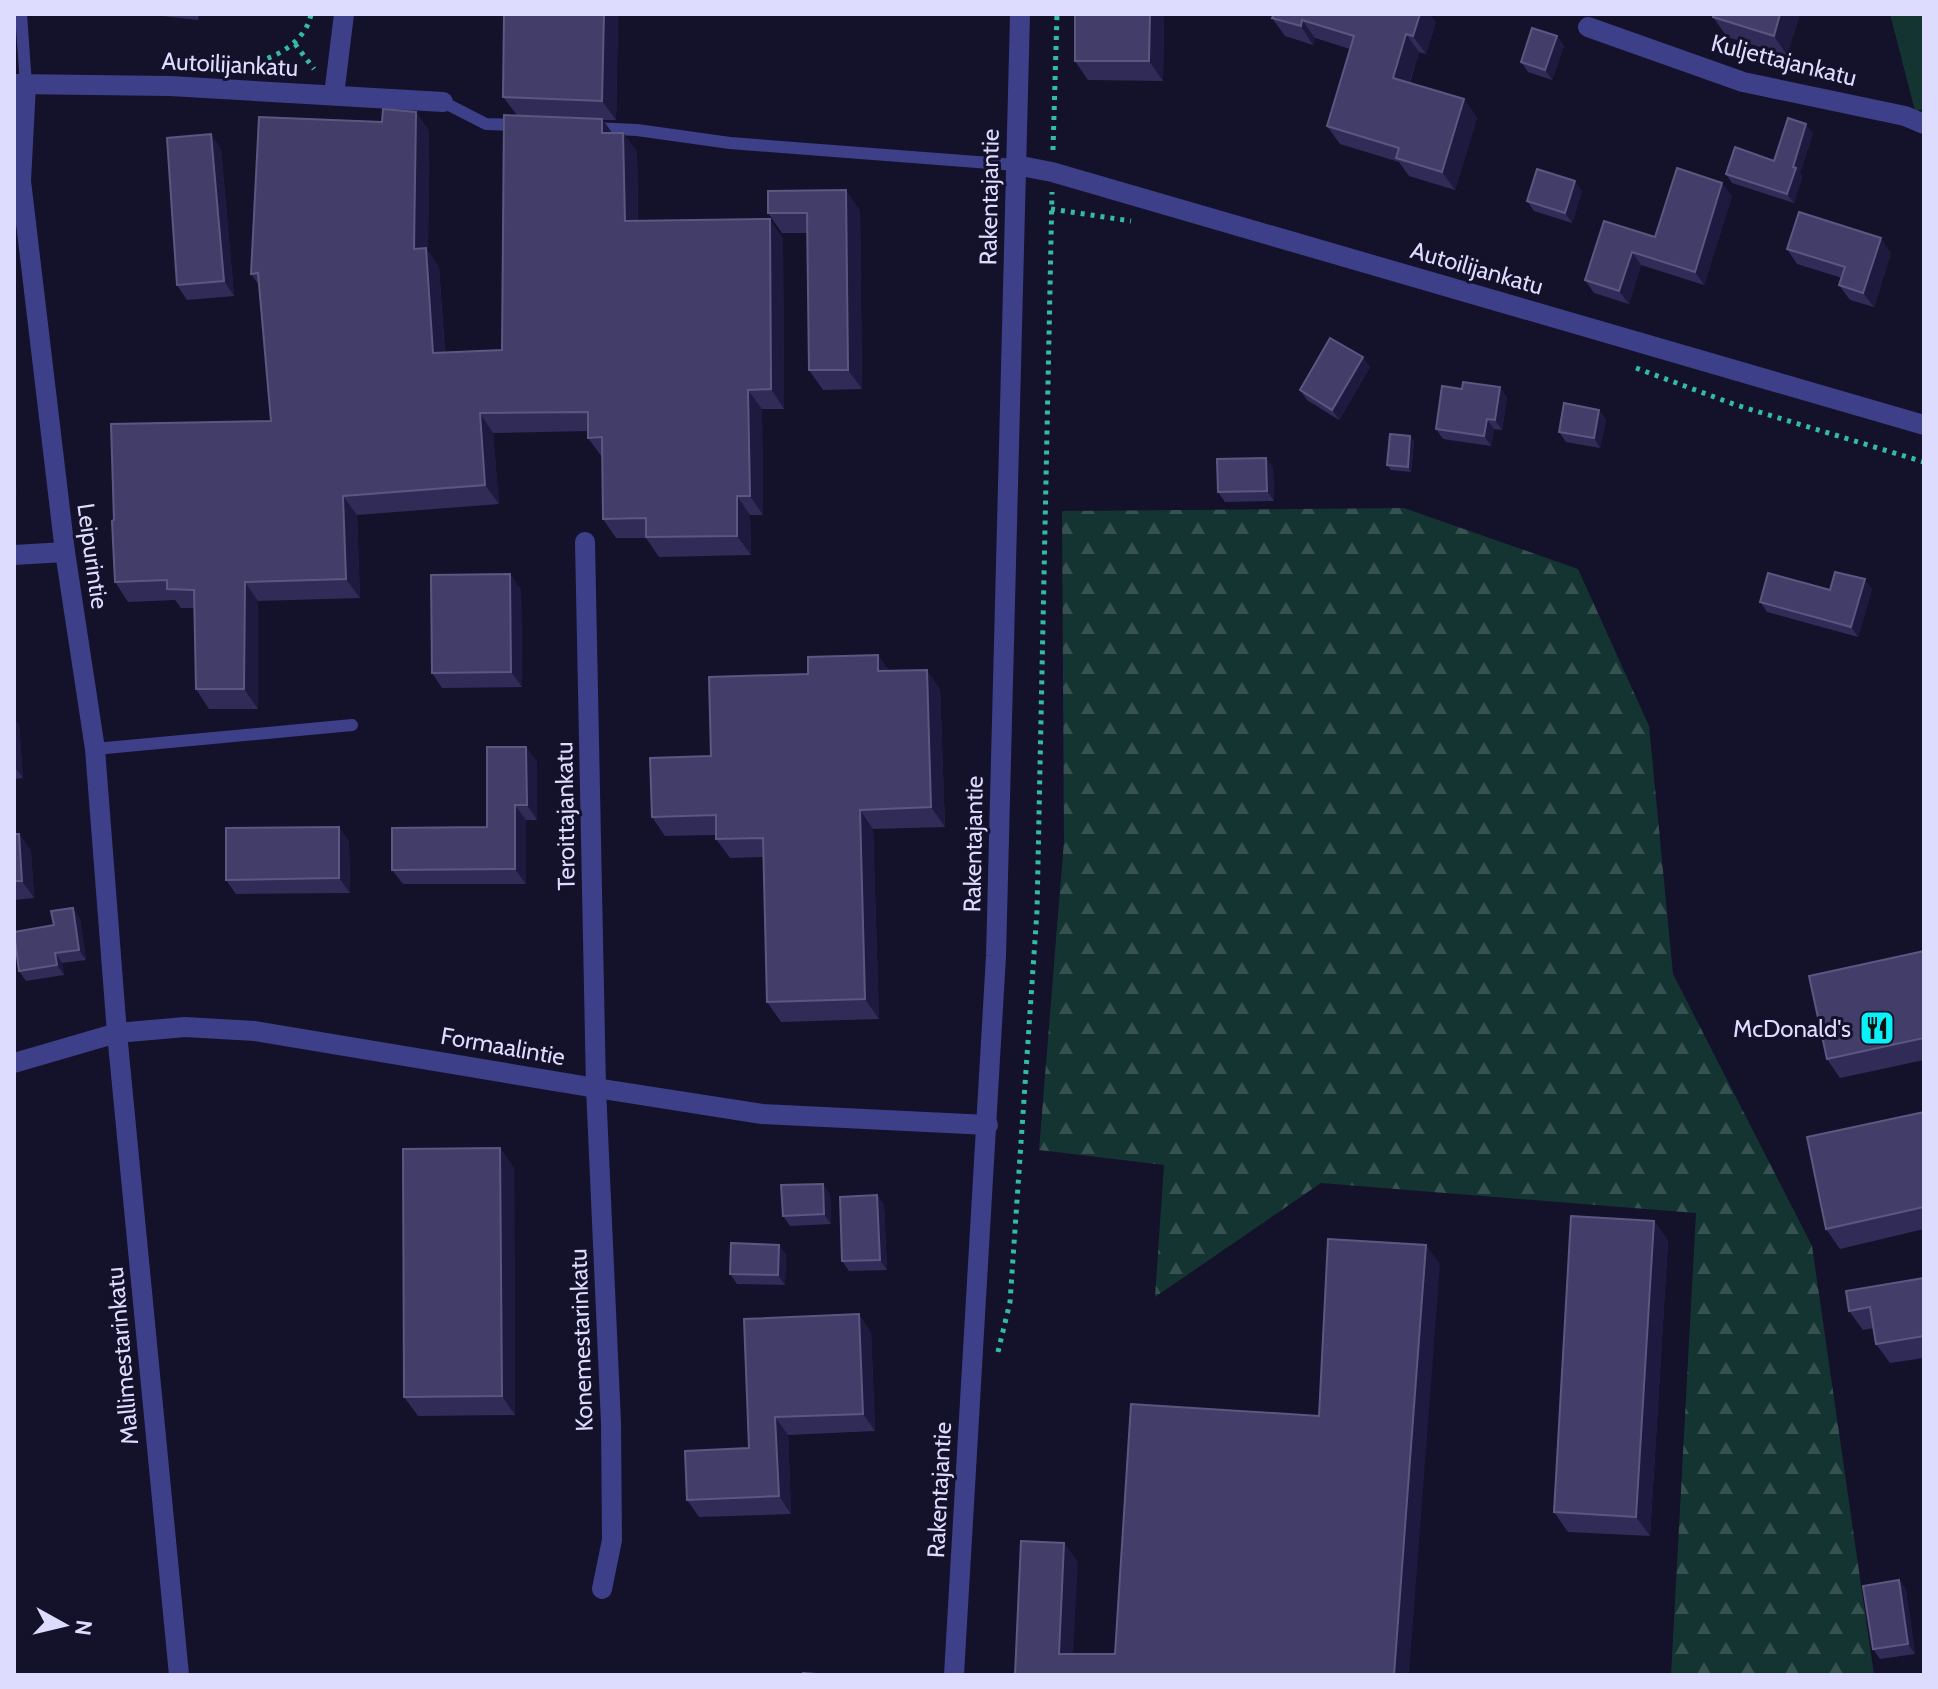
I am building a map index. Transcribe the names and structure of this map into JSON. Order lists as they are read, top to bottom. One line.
{"streets":{"street":["Kuljettajankatu","Autoilijankatu","Rakentajantie","Leipurintie","Teroittajankatu","Formaalintie","Konemestarinkatu","Mallimestarinkatu"]},"crossings":[["Autoilijankatu","Rakentajantie"],["Autoilijankatu","Leipurintie"],["Rakentajantie","Formaalintie"],["Leipurintie","Formaalintie"],["Leipurintie","Mallimestarinkatu"],["Teroittajankatu","Formaalintie"],["Teroittajankatu","Konemestarinkatu"],["Formaalintie","Konemestarinkatu"],["Formaalintie","Mallimestarinkatu"]],"places":{"restaurant":["McDonald's"]},"north":"right"}
